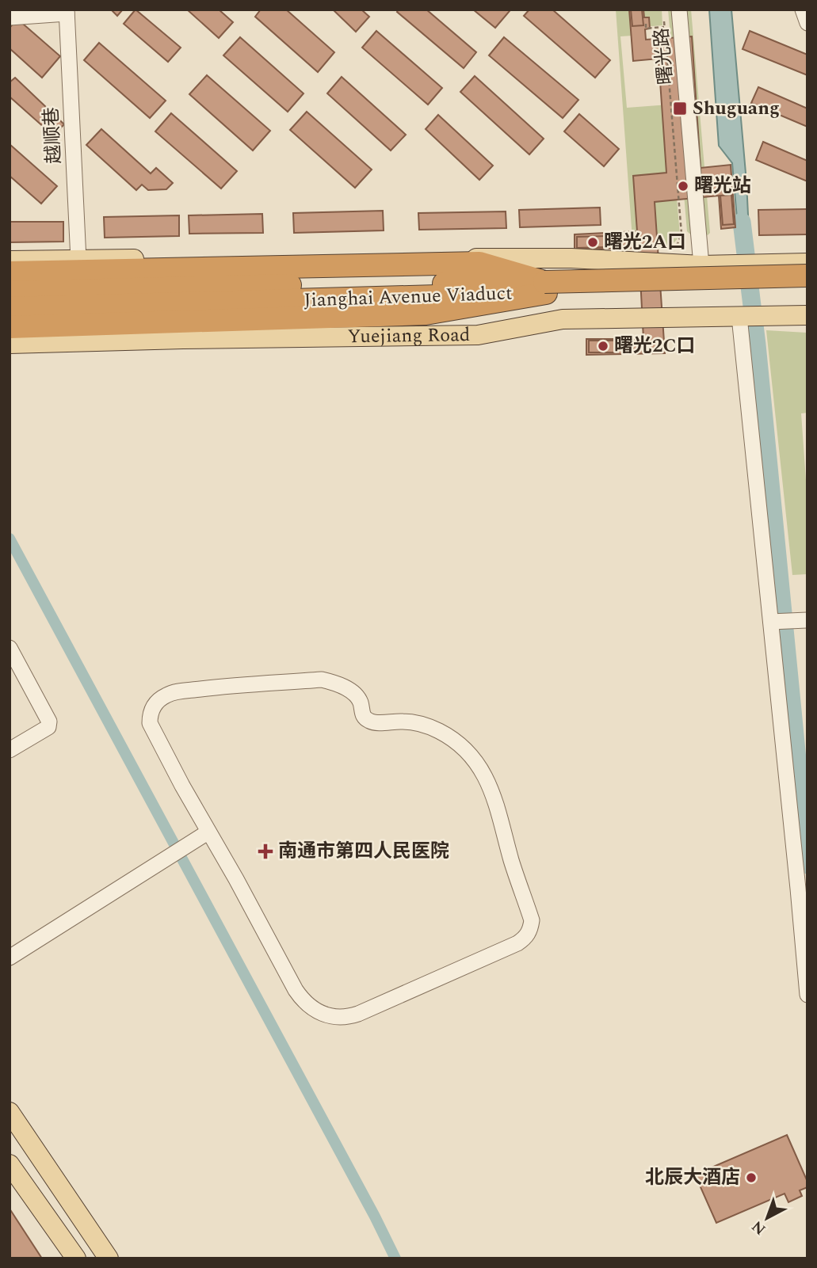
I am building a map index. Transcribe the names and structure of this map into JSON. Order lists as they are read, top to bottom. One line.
{"streets":{"highway":["Jianghai Avenue Viaduct"],"main road":["Yuejiang Road"],"street":["曙光路","越顺巷"]},"places":{"transit":["Shuguang"],"other":["曙光站","曙光2A口","曙光2C口","北辰大酒店"],"health":["南通市第四人民医院"]},"north":"bottom left"}
